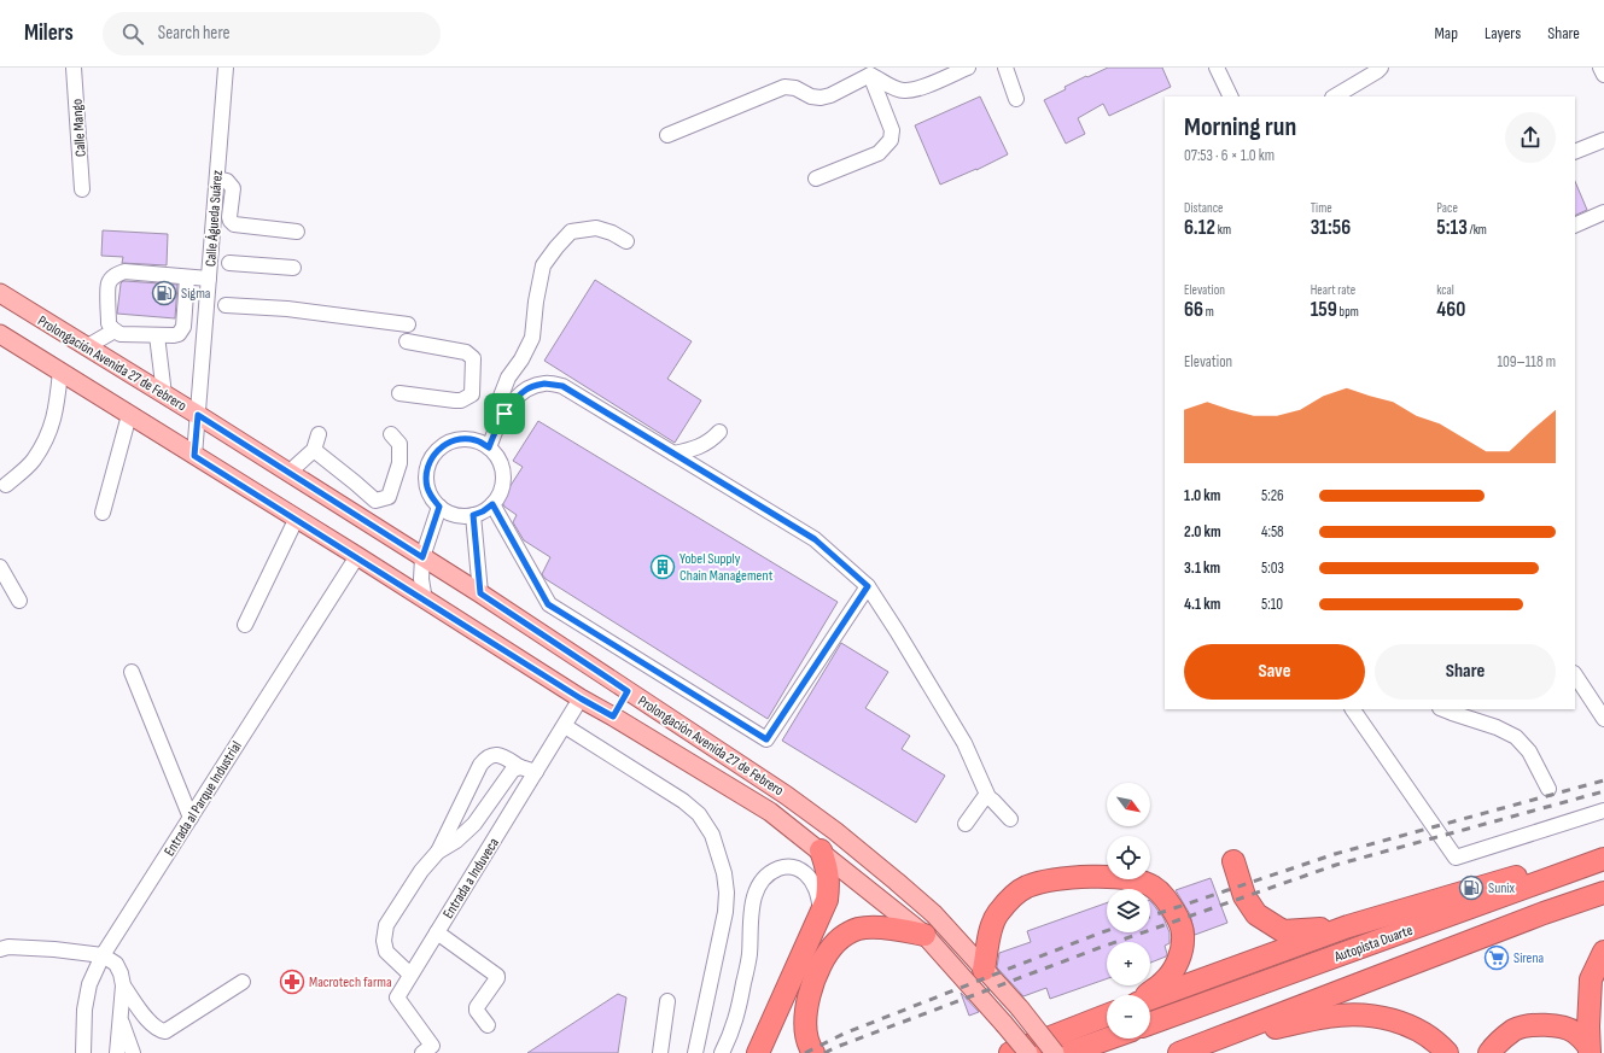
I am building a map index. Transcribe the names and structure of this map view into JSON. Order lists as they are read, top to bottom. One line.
{"streets":{"highway":["Autopista Duarte"],"main road":["Prolongación Avenida 27 de Febrero"],"street":["Calle Mango","Calle Águeda Suárez","Entrada al Parque Industrial","Entrada a Induveca"]},"crossings":[["Calle Águeda Suárez","Prolongación Avenida 27 de Febrero"],["Prolongación Avenida 27 de Febrero","Entrada al Parque Industrial"],["Prolongación Avenida 27 de Febrero","Entrada a Induveca"]],"places":{"fuel station":["Sigma","Sunix"],"building":["Yobel Supply Chain Management"],"supermarket":["Sirena"],"pharmacy":["Macrotech farma"]},"north":"bottom right","page":{"header":"Milers","search":"Search here","nav":["Map","Layers","Share"],"heading":["Morning run","07:53 · 6 × 1.0 km"],"stats":[["Distance","6.12 km"],["Time","31:56"],["Pace","5:13 /km"],["Elevation","66 m"],["Heart rate","159 bpm"],["kcal","460"]],"chart":["Elevation","109–118 m"],"list":[{"name":"1.0 km","note":"5:26"},{"name":"2.0 km","note":"4:58"},{"name":"3.1 km","note":"5:03"},{"name":"4.1 km","note":"5:10"}],"buttons":["Save","Share"],"map_buttons":["+","−"]}}
